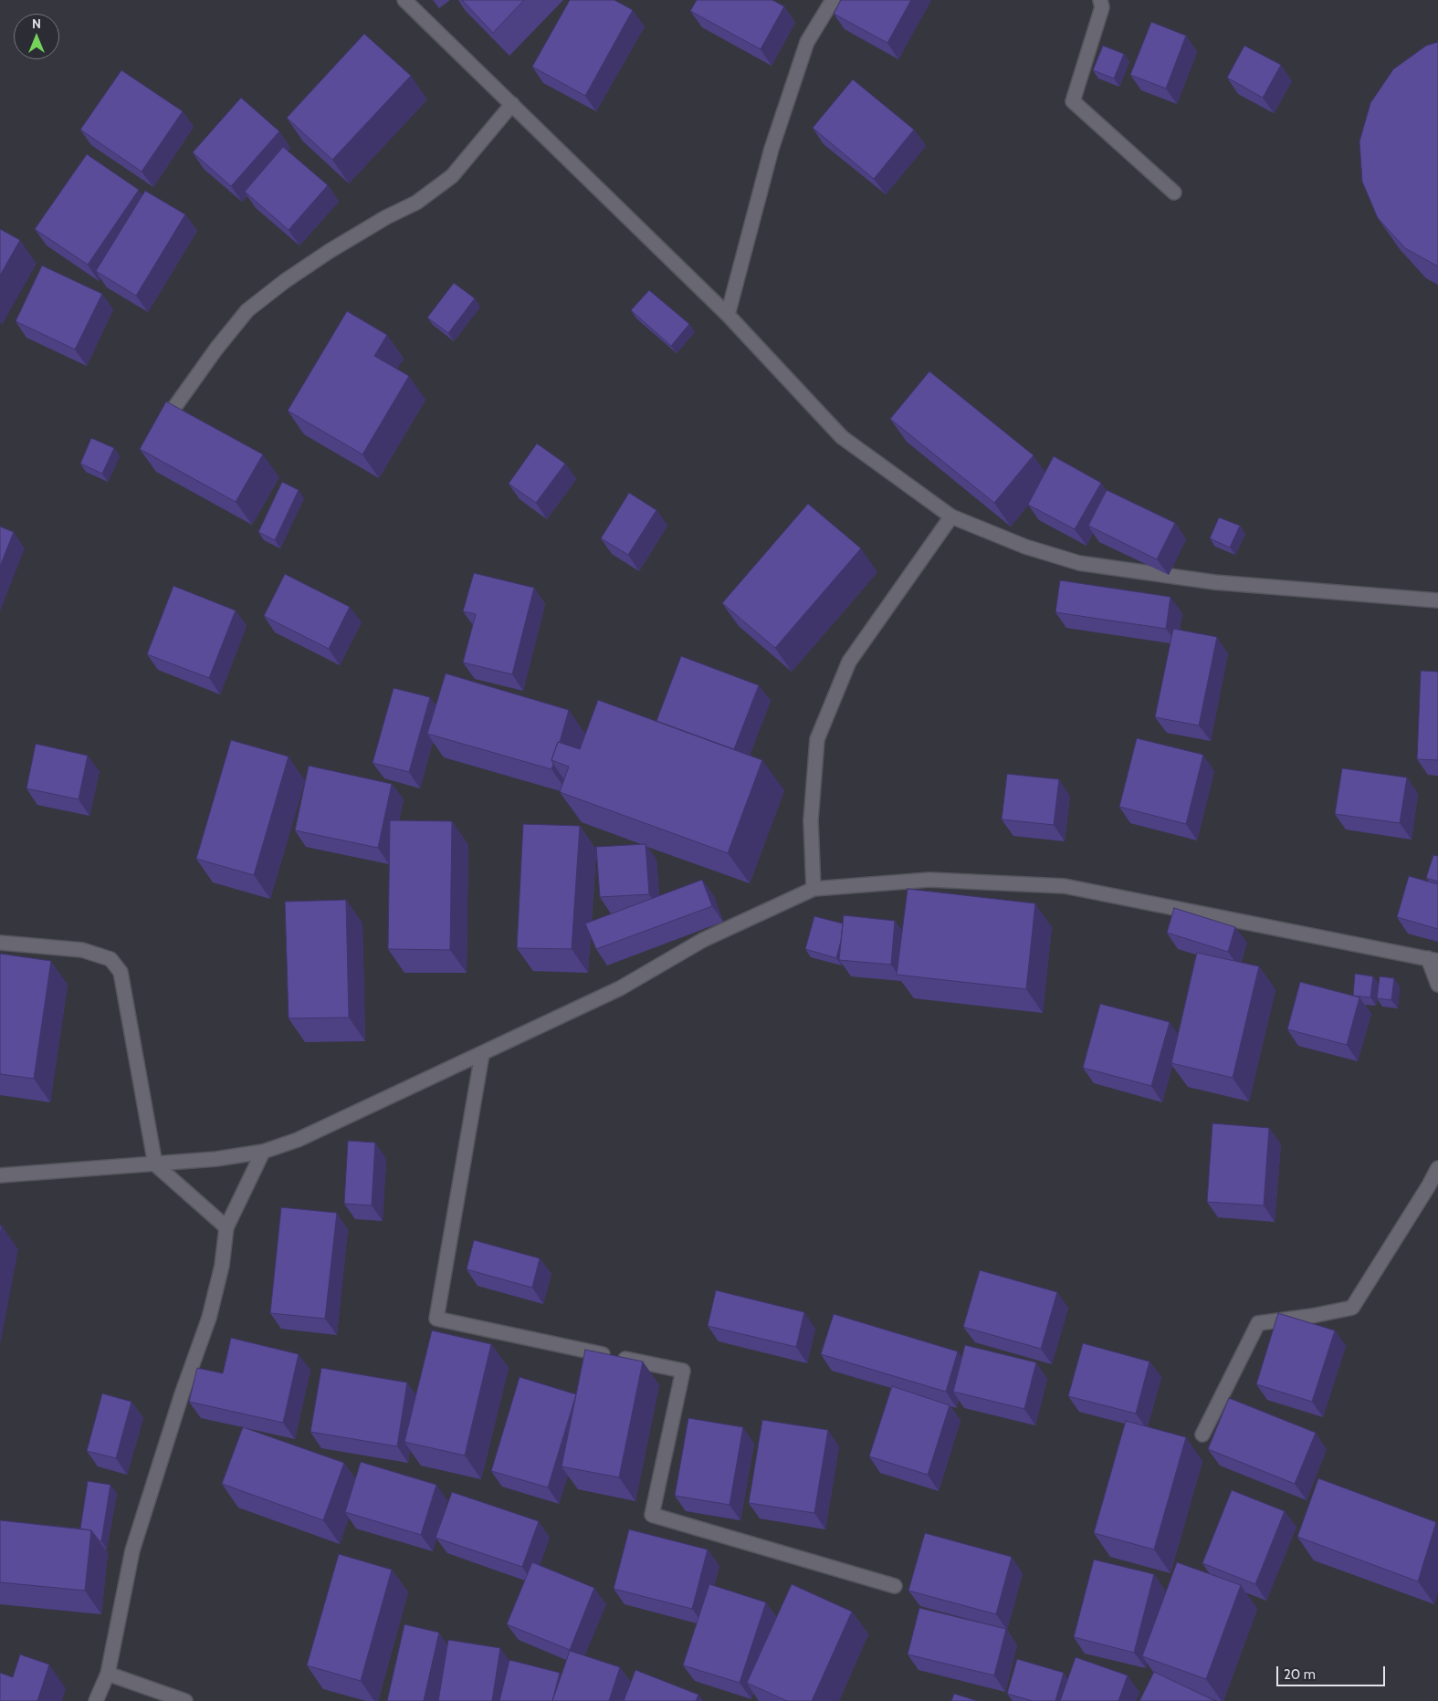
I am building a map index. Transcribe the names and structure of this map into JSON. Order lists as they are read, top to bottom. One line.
{"scale_bar":"20 m","north":"top"}
